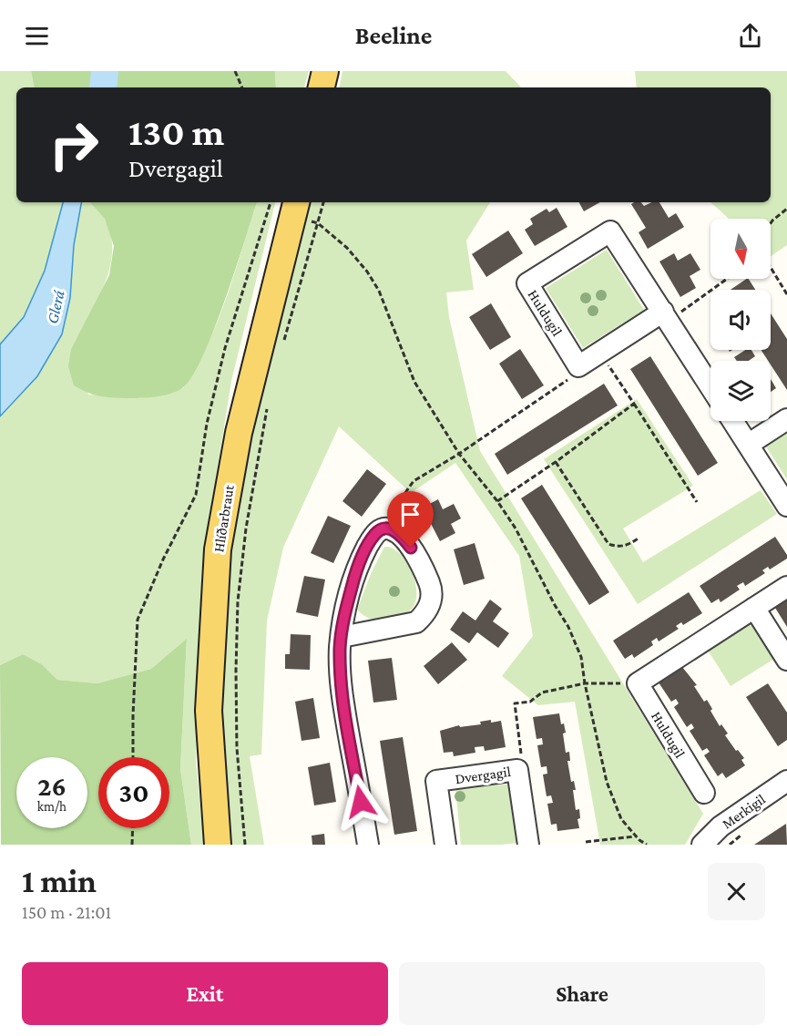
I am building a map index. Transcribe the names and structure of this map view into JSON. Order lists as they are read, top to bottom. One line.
{"streets":{"main road":["Hlíðarbraut"],"street":["Huldugil","Dvergagil","Merkigil"]},"water":["Glerá"],"north":"bottom","page":{"header":"Beeline","turn":["130 m","Dvergagil"],"speed":"26 km/h","limit":"30","heading":["1 min","150 m · 21:01"],"buttons":["Exit","Share"]}}
